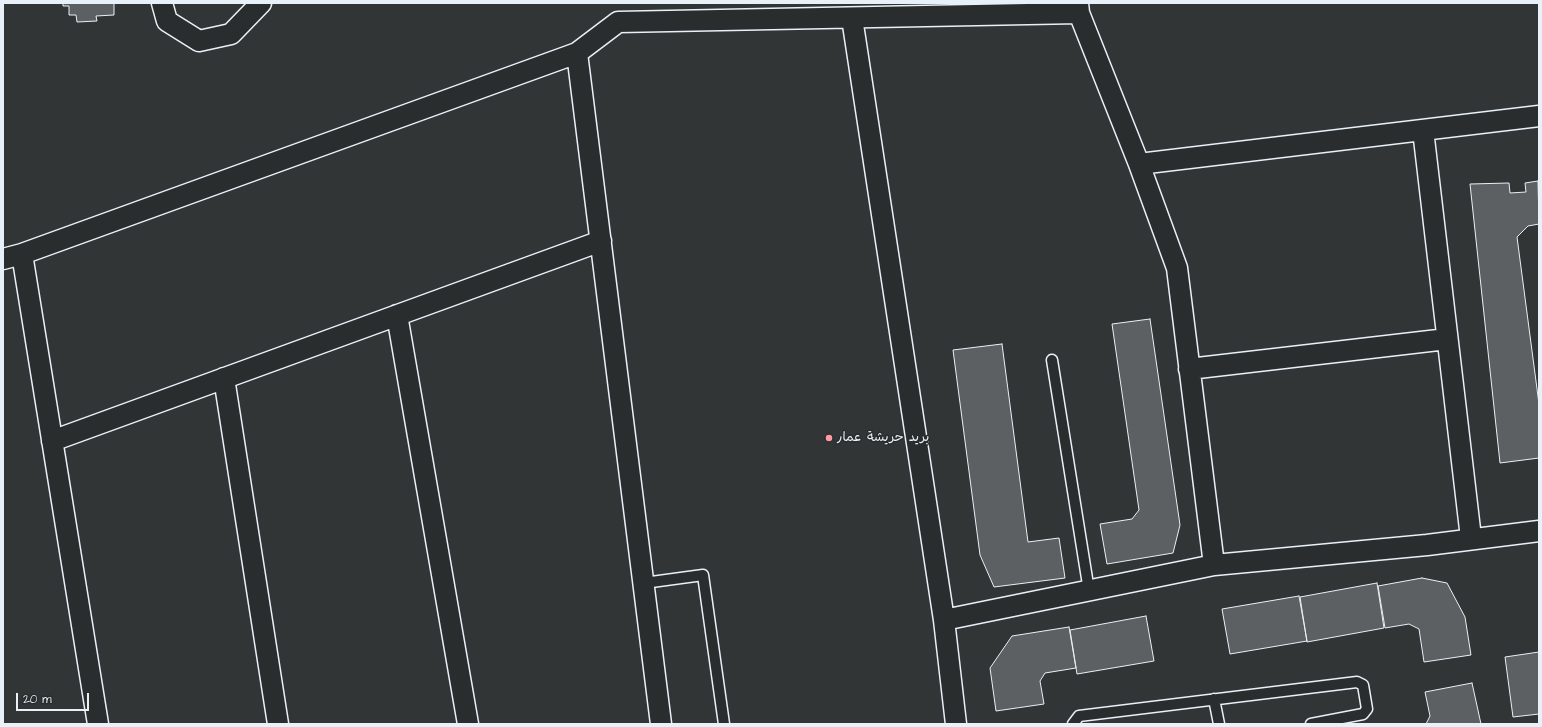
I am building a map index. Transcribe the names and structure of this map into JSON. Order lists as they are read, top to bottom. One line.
{"places":["بريد حريشة عمار"],"scale_bar":"20 m"}
